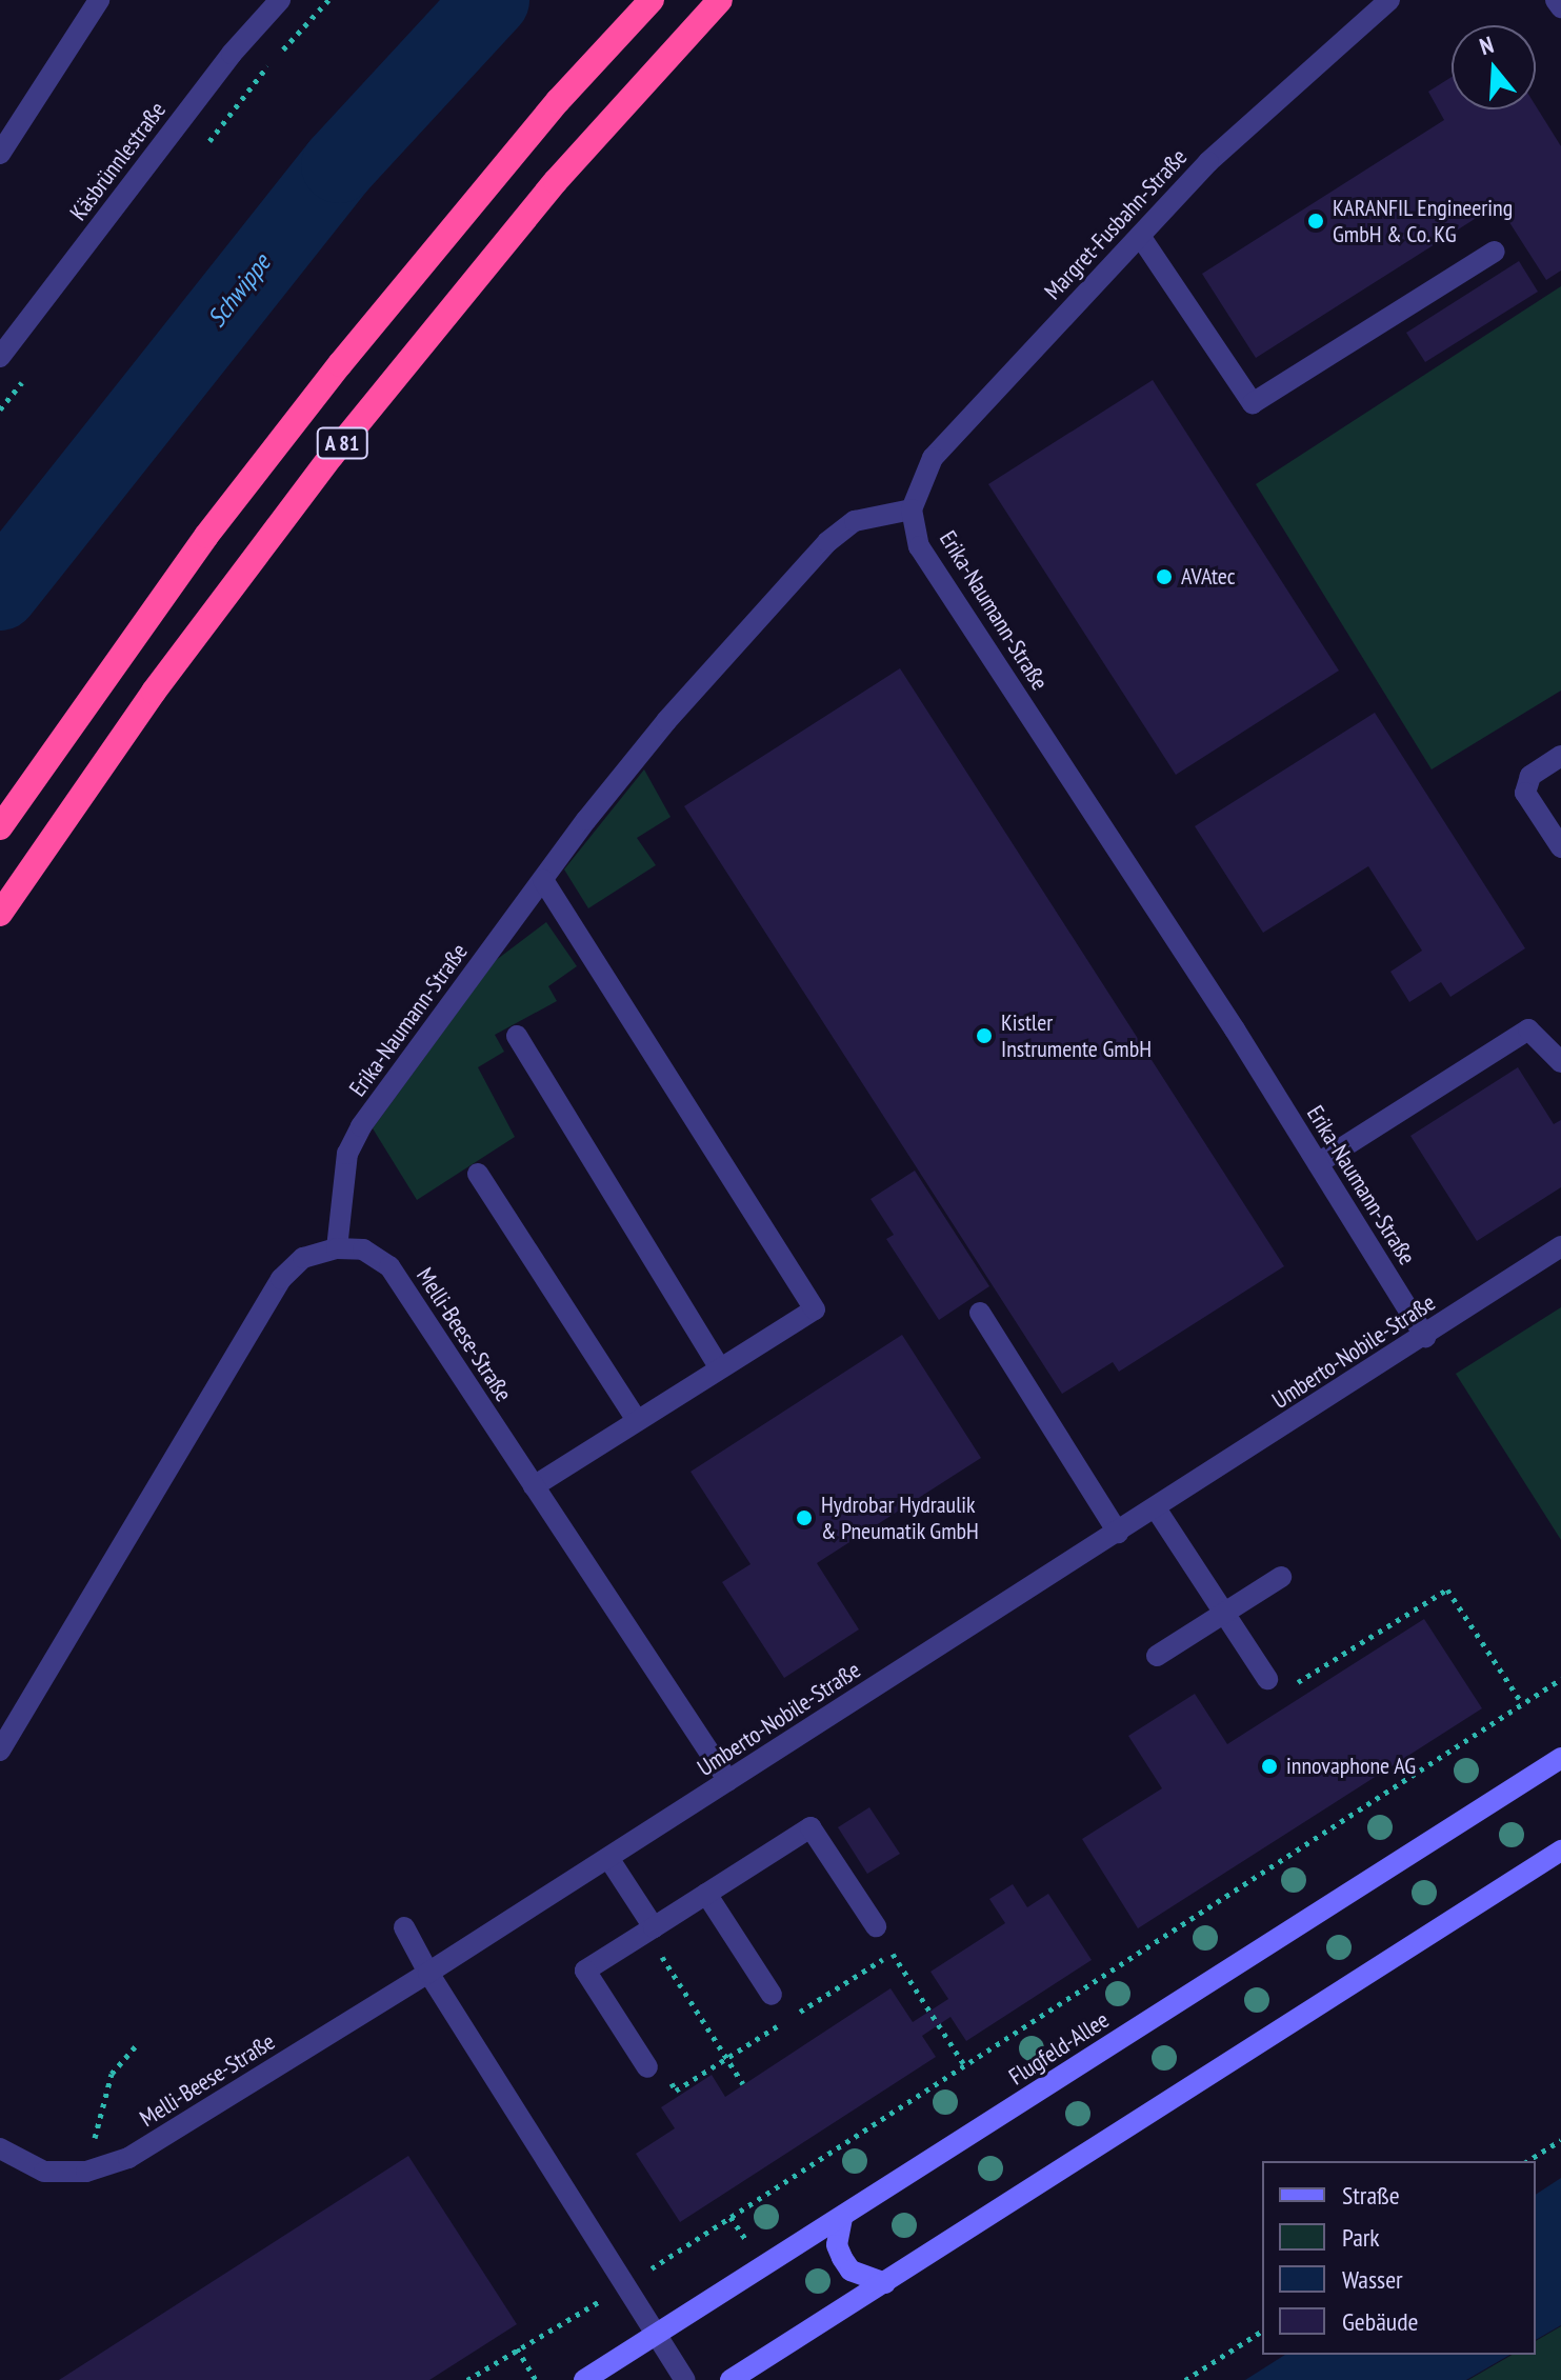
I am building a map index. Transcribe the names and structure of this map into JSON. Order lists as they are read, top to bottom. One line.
{"streets":{"highway":["A 81"],"main road":["Flugfeld-Allee"],"street":["Käsbrünnlestraße","Margret-Fusbahn-Straße","Erika-Naumann-Straße","Melli-Beese-Straße","Umberto-Nobile-Straße"]},"crossings":[["Margret-Fusbahn-Straße","Erika-Naumann-Straße"],["Erika-Naumann-Straße","Melli-Beese-Straße"],["Erika-Naumann-Straße","Umberto-Nobile-Straße"],["Melli-Beese-Straße","Umberto-Nobile-Straße"]],"water":["Schwippe"],"places":["KARANFIL Engineering GmbH & Co. KG","AVAtec","Kistler Instrumente GmbH","Hydrobar Hydraulik & Pneumatik GmbH","innovaphone AG"],"legend":["Straße","Park","Wasser","Gebäude"],"north":"top"}
